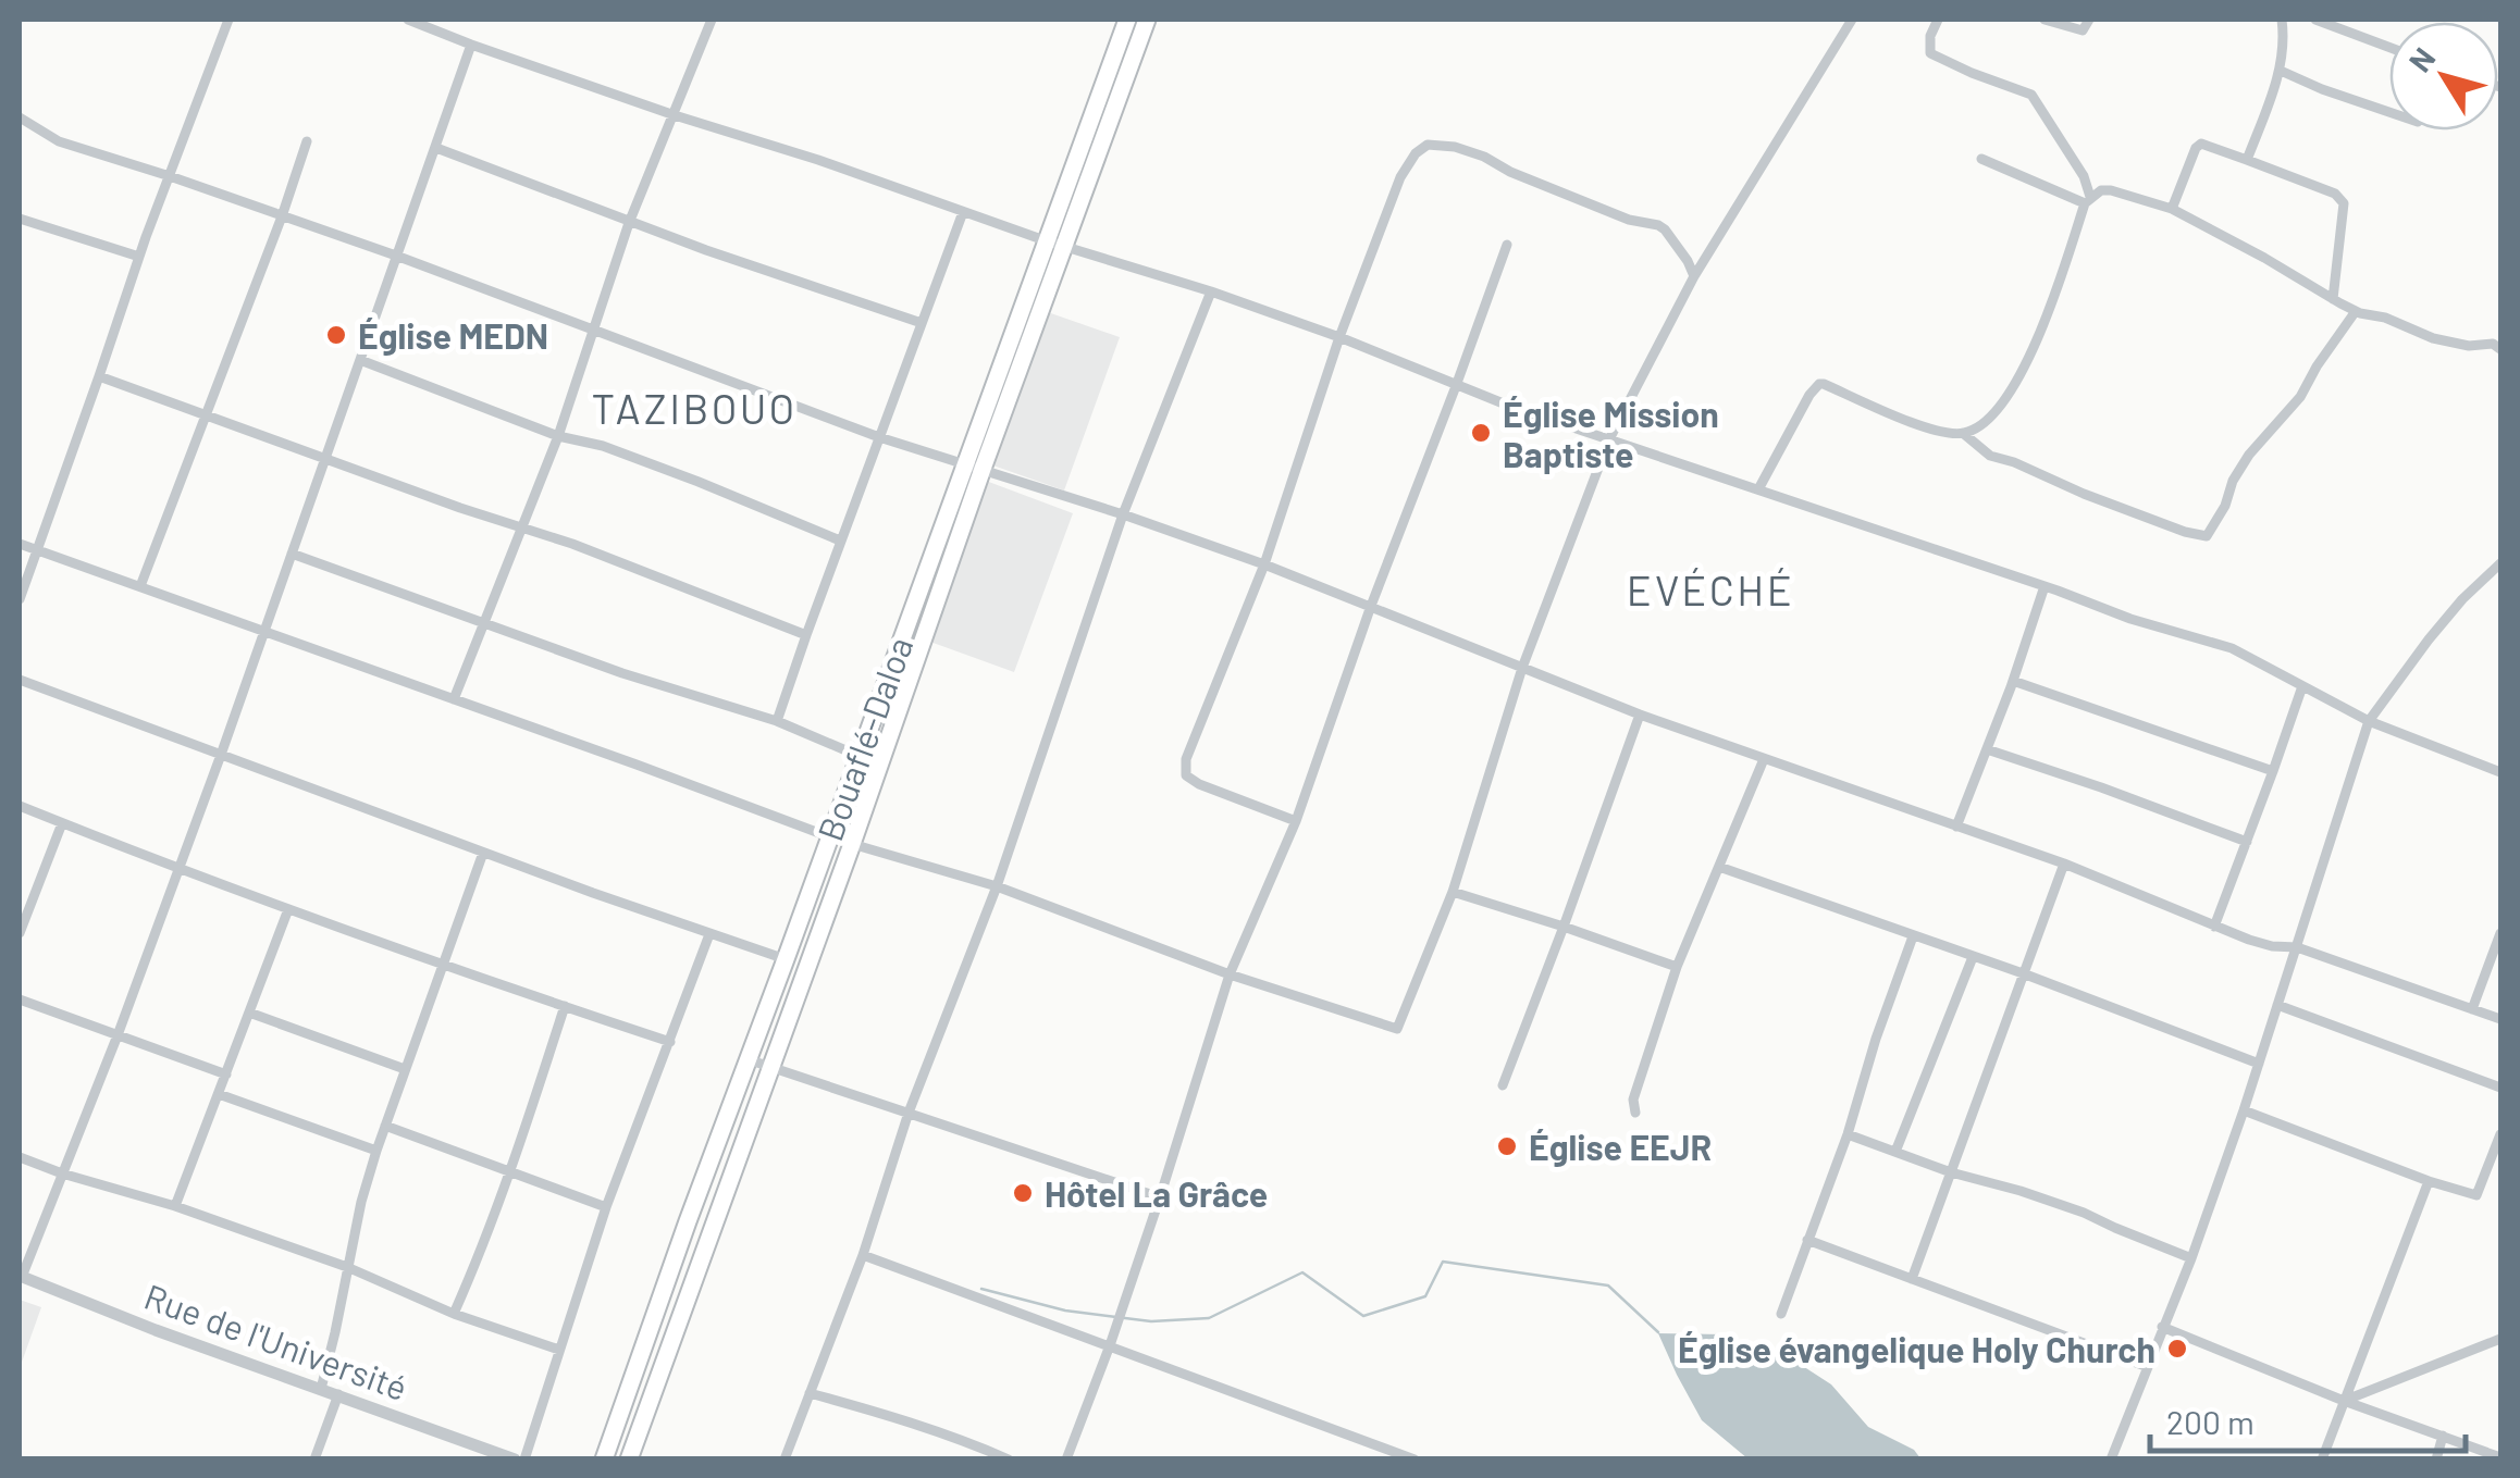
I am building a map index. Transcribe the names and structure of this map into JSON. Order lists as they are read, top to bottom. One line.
{"streets":{"highway":["Bouaflé-Daloa"],"street":["Rue de l'Université"]},"districts":["TAZIBOUO","EVÉCHÉ"],"places":["Église MEDN","Église Mission Baptiste","Église EEJR","Hôtel La Grâce","Église évangelique Holy Church"],"scale_bar":"200 m","north":"top left"}
